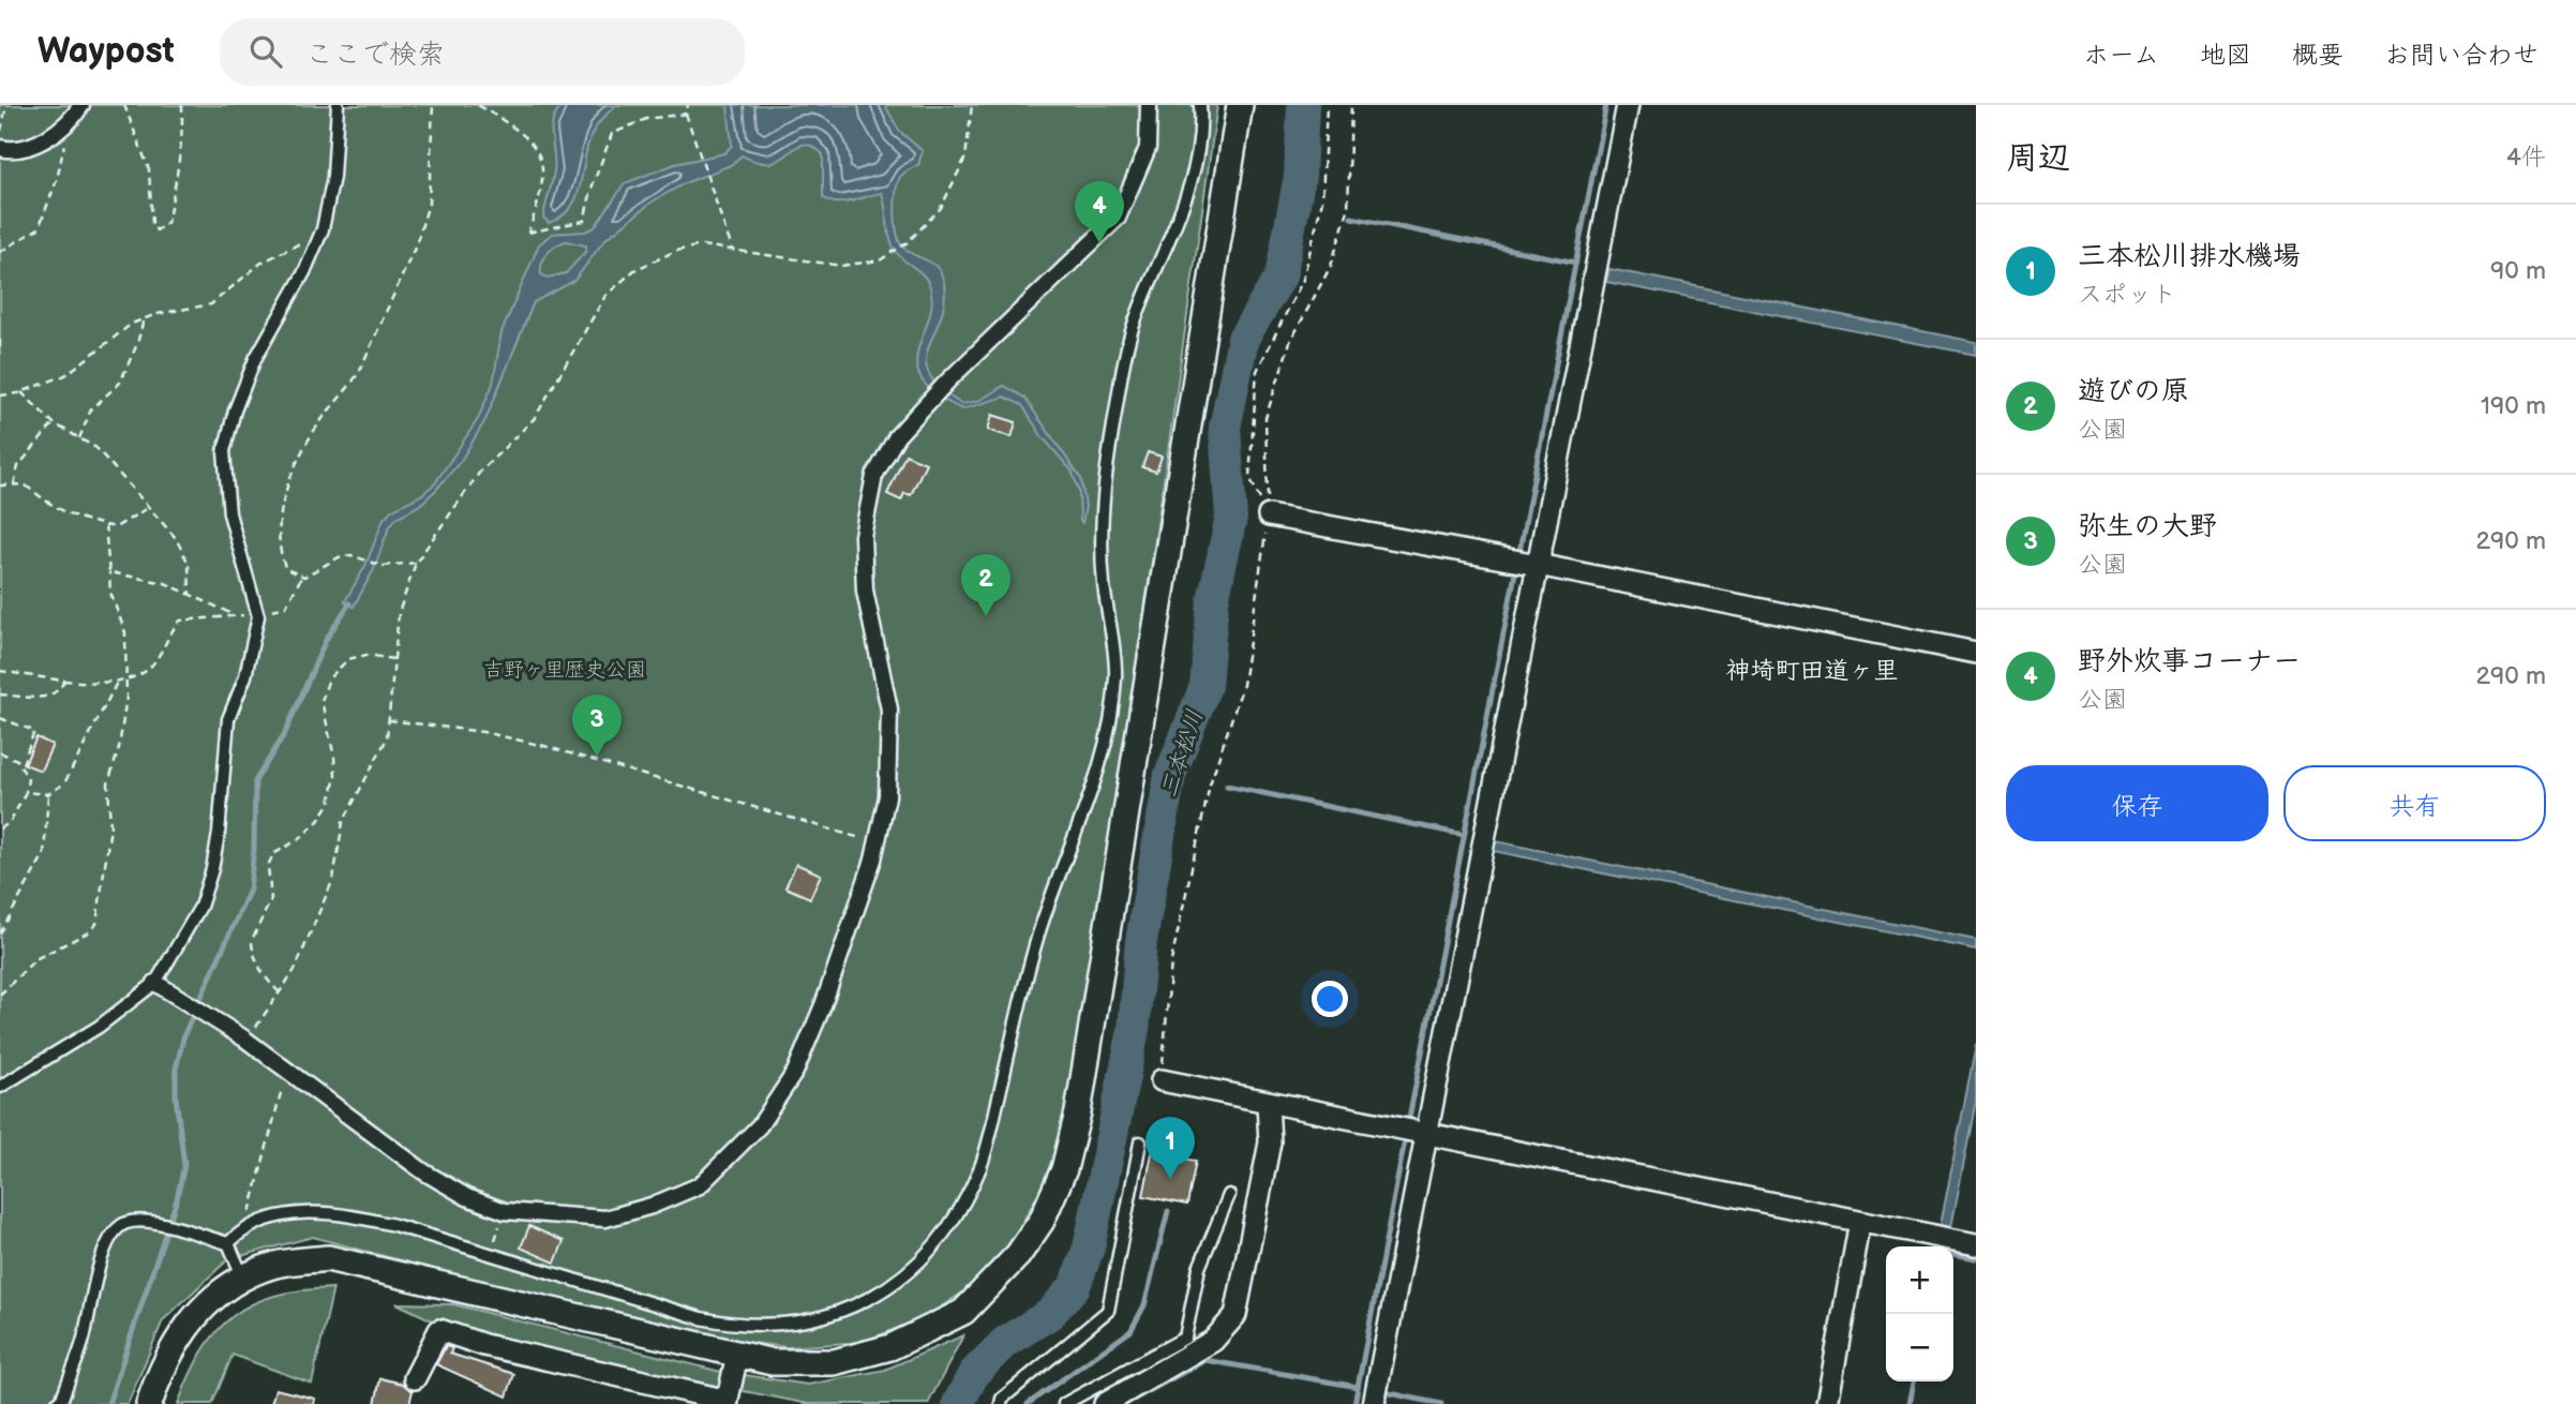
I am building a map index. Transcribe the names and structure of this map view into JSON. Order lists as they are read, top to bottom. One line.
{"districts":["神埼町田道ヶ里"],"water":["三本松川"],"parks":["吉野ヶ里歴史公園"],"page":{"header":"Waypost","search":"ここで検索","nav":["ホーム","地図","概要","お問い合わせ"],"heading":["周辺","4件"],"pins":["4","2","3","1"],"list":[{"mark":"1","name":"三本松川排水機場","note":"スポット","value":"90 m"},{"mark":"2","name":"遊びの原","note":"公園","value":"190 m"},{"mark":"3","name":"弥生の大野","note":"公園","value":"290 m"},{"mark":"4","name":"野外炊事コーナー","note":"公園","value":"290 m"}],"buttons":["保存","共有"],"map_buttons":["+","−"]}}
